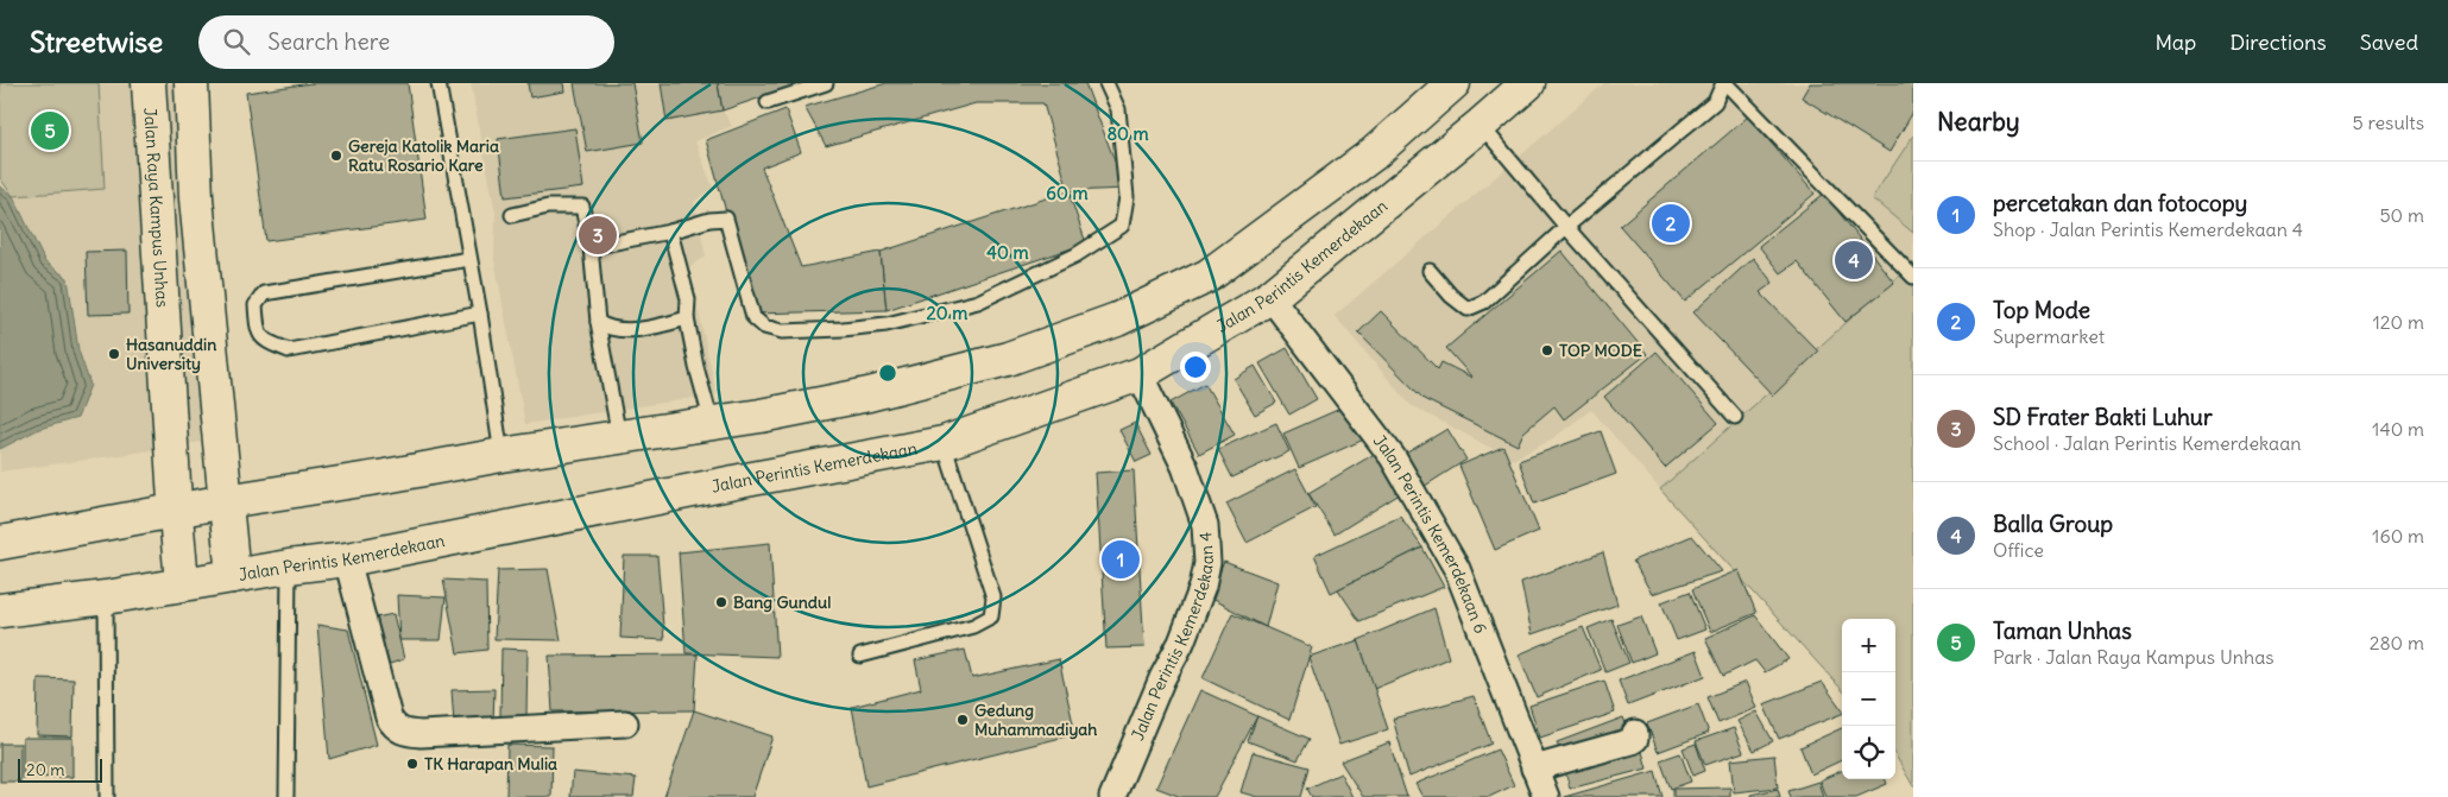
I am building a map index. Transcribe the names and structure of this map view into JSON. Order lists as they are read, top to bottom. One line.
{"streets":{"main road":["Jalan Raya Kampus Unhas","Jalan Perintis Kemerdekaan"],"street":["Jalan Perintis Kemerdekaan 6","Jalan Perintis Kemerdekaan 4"]},"crossings":[["Jalan Raya Kampus Unhas","Jalan Perintis Kemerdekaan"],["Jalan Perintis Kemerdekaan","Jalan Perintis Kemerdekaan 6"],["Jalan Perintis Kemerdekaan","Jalan Perintis Kemerdekaan 4"]],"places":["Gereja Katolik Maria Ratu Rosario Kare","TOP MODE","Hasanuddin University","Bang Gundul","Gedung Muhammadiyah","TK Harapan Mulia"],"scale_bar":"20 m","page":{"header":"Streetwise","search":"Search here","nav":["Map","Directions","Saved"],"heading":["Nearby","5 results"],"pins":["5","2","3","4","1"],"list":[{"mark":"1","name":"percetakan dan fotocopy","note":"Shop · Jalan Perintis Kemerdekaan 4","value":"50 m"},{"mark":"2","name":"Top Mode","note":"Supermarket","value":"120 m"},{"mark":"3","name":"SD Frater Bakti Luhur","note":"School · Jalan Perintis Kemerdekaan","value":"140 m"},{"mark":"4","name":"Balla Group","note":"Office","value":"160 m"},{"mark":"5","name":"Taman Unhas","note":"Park · Jalan Raya Kampus Unhas","value":"280 m"}],"map_buttons":["+","−"],"scale":"20 m"},"rings":["80 m","60 m","40 m","20 m"]}
